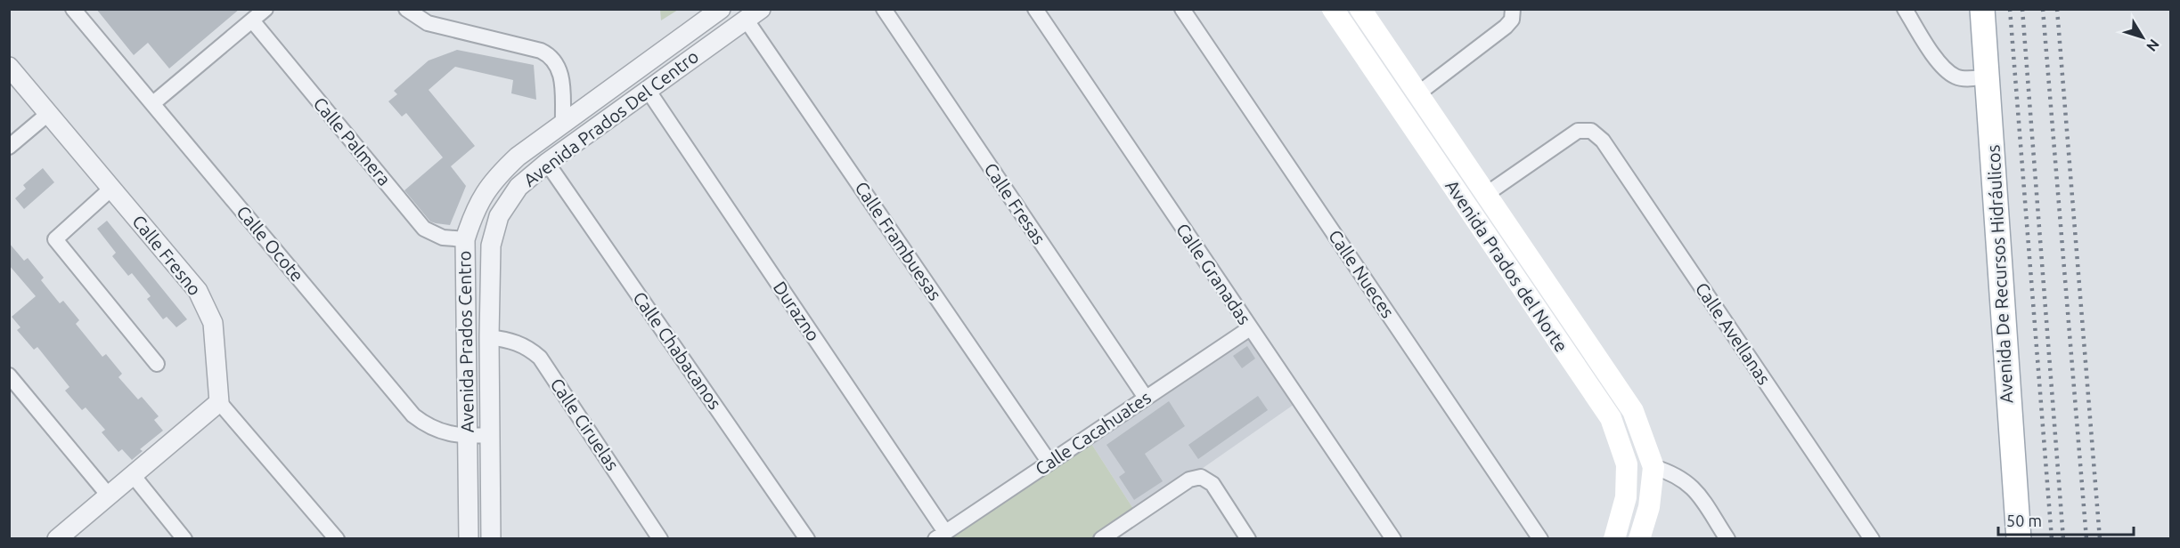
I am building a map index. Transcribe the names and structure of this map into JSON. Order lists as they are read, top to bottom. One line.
{"streets":{"main road":["Avenida Prados del Norte","Avenida De Recursos Hidráulicos"],"street":["Avenida Prados Del Centro","Calle Palmera","Calle Fresas","Calle Frambuesas","Calle Ocote","Calle Fresno","Calle Granadas","Calle Nueces","Durazno","Calle Avellanas","Avenida Prados Centro","Calle Chabacanos","Calle Ciruelas","Calle Cacahuates"]},"crossings":[["Avenida Prados Del Centro","Calle Frambuesas"],["Avenida Prados Del Centro","Calle Ocote"],["Avenida Prados Del Centro","Durazno"],["Avenida Prados Del Centro","Calle Chabacanos"],["Avenida Prados Del Centro","Calle Ciruelas"],["Calle Palmera","Avenida Prados Centro"],["Calle Fresas","Calle Cacahuates"],["Calle Frambuesas","Calle Cacahuates"],["Calle Ocote","Avenida Prados Centro"],["Avenida Prados del Norte","Calle Avellanas"],["Calle Granadas","Calle Cacahuates"],["Durazno","Calle Cacahuates"]],"scale_bar":"50 m","north":"bottom right"}
